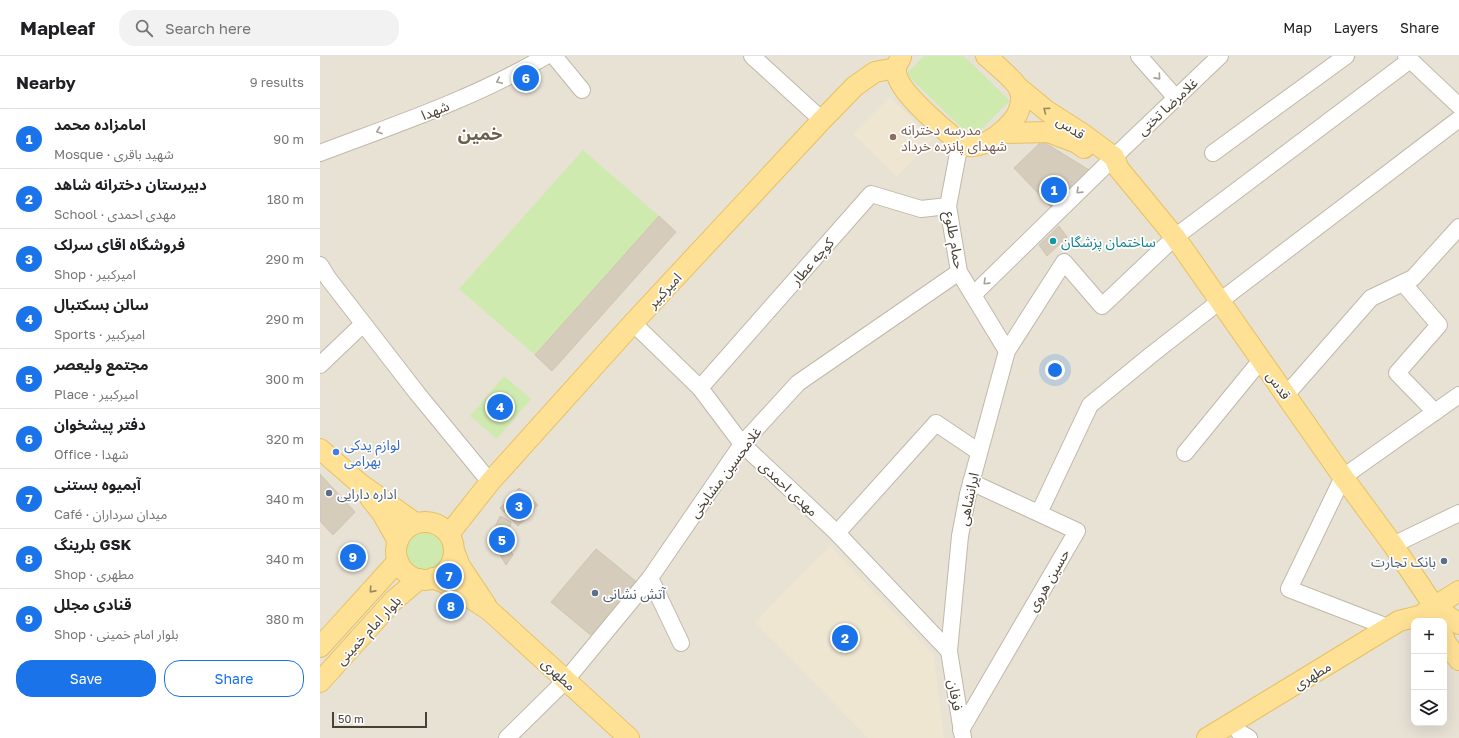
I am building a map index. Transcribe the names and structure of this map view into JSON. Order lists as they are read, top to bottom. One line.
{"streets":{"main road":["قدس","امیرکبیر","بلوار امام خمینی","مطهری"],"street":["غلامرضا تختی","شهدا","حمام طلوع","کوچه عطار","غلامحسین مشایخی","مهدی احمدی","ایرانشاهی","حسین هروی","فرفان"]},"crossings":[["غلامرضا تختی","قدس"],["غلامرضا تختی","حمام طلوع"],["قدس","ایرانشاهی"],["قدس","مطهری"],["حمام طلوع","کوچه عطار"],["حمام طلوع","غلامحسین مشایخی"],["حمام طلوع","ایرانشاهی"],["کوچه عطار","مهدی احمدی"],["امیرکبیر","مهدی احمدی"],["امیرکبیر","بلوار امام خمینی"],["امیرکبیر","مطهری"],["غلامحسین مشایخی","مهدی احمدی"],["غلامحسین مشایخی","مطهری"],["مهدی احمدی","ایرانشاهی"],["مهدی احمدی","فرفان"],["ایرانشاهی","حسین هروی"],["ایرانشاهی","فرفان"],["حسین هروی","فرفان"],["بلوار امام خمینی","مطهری"]],"one_way":["غلامرضا تختی","شهدا"],"districts":["خمین"],"places":["مدرسه دخترانه شهدای پانزده خرداد","ساختمان پزشگان","لوازم یدکی بهرامی","اداره دارایی","بانک تجارت","آتش نشانی"],"scale_bar":"50 m","page":{"header":"Mapleaf","search":"Search here","nav":["Map","Layers","Share"],"heading":["Nearby","9 results"],"pins":["6","1","4","3","5","9","7","8","2"],"list":[{"mark":"1","name":"امامزاده محمد","note":"Mosque · شهید باقری","value":"90 m"},{"mark":"2","name":"دبیرستان دخترانه شاهد","note":"School · مهدی احمدی","value":"180 m"},{"mark":"3","name":"فروشگاه اقای سرلک","note":"Shop · امیرکبیر","value":"290 m"},{"mark":"4","name":"سالن بسکتبال","note":"Sports · امیرکبیر","value":"290 m"},{"mark":"5","name":"مجتمع ولیعصر","note":"Place · امیرکبیر","value":"300 m"},{"mark":"6","name":"دفتر پیشخوان","note":"Office · شهدا","value":"320 m"},{"mark":"7","name":"آبمیوه بستنی","note":"Café · میدان سرداران","value":"340 m"},{"mark":"8","name":"بلرینگ GSK","note":"Shop · مطهری","value":"340 m"},{"mark":"9","name":"قنادی مجلل","note":"Shop · بلوار امام خمینی","value":"380 m"}],"map_buttons":["+","−"],"buttons":["Save","Share"],"scale":"50 m"}}
